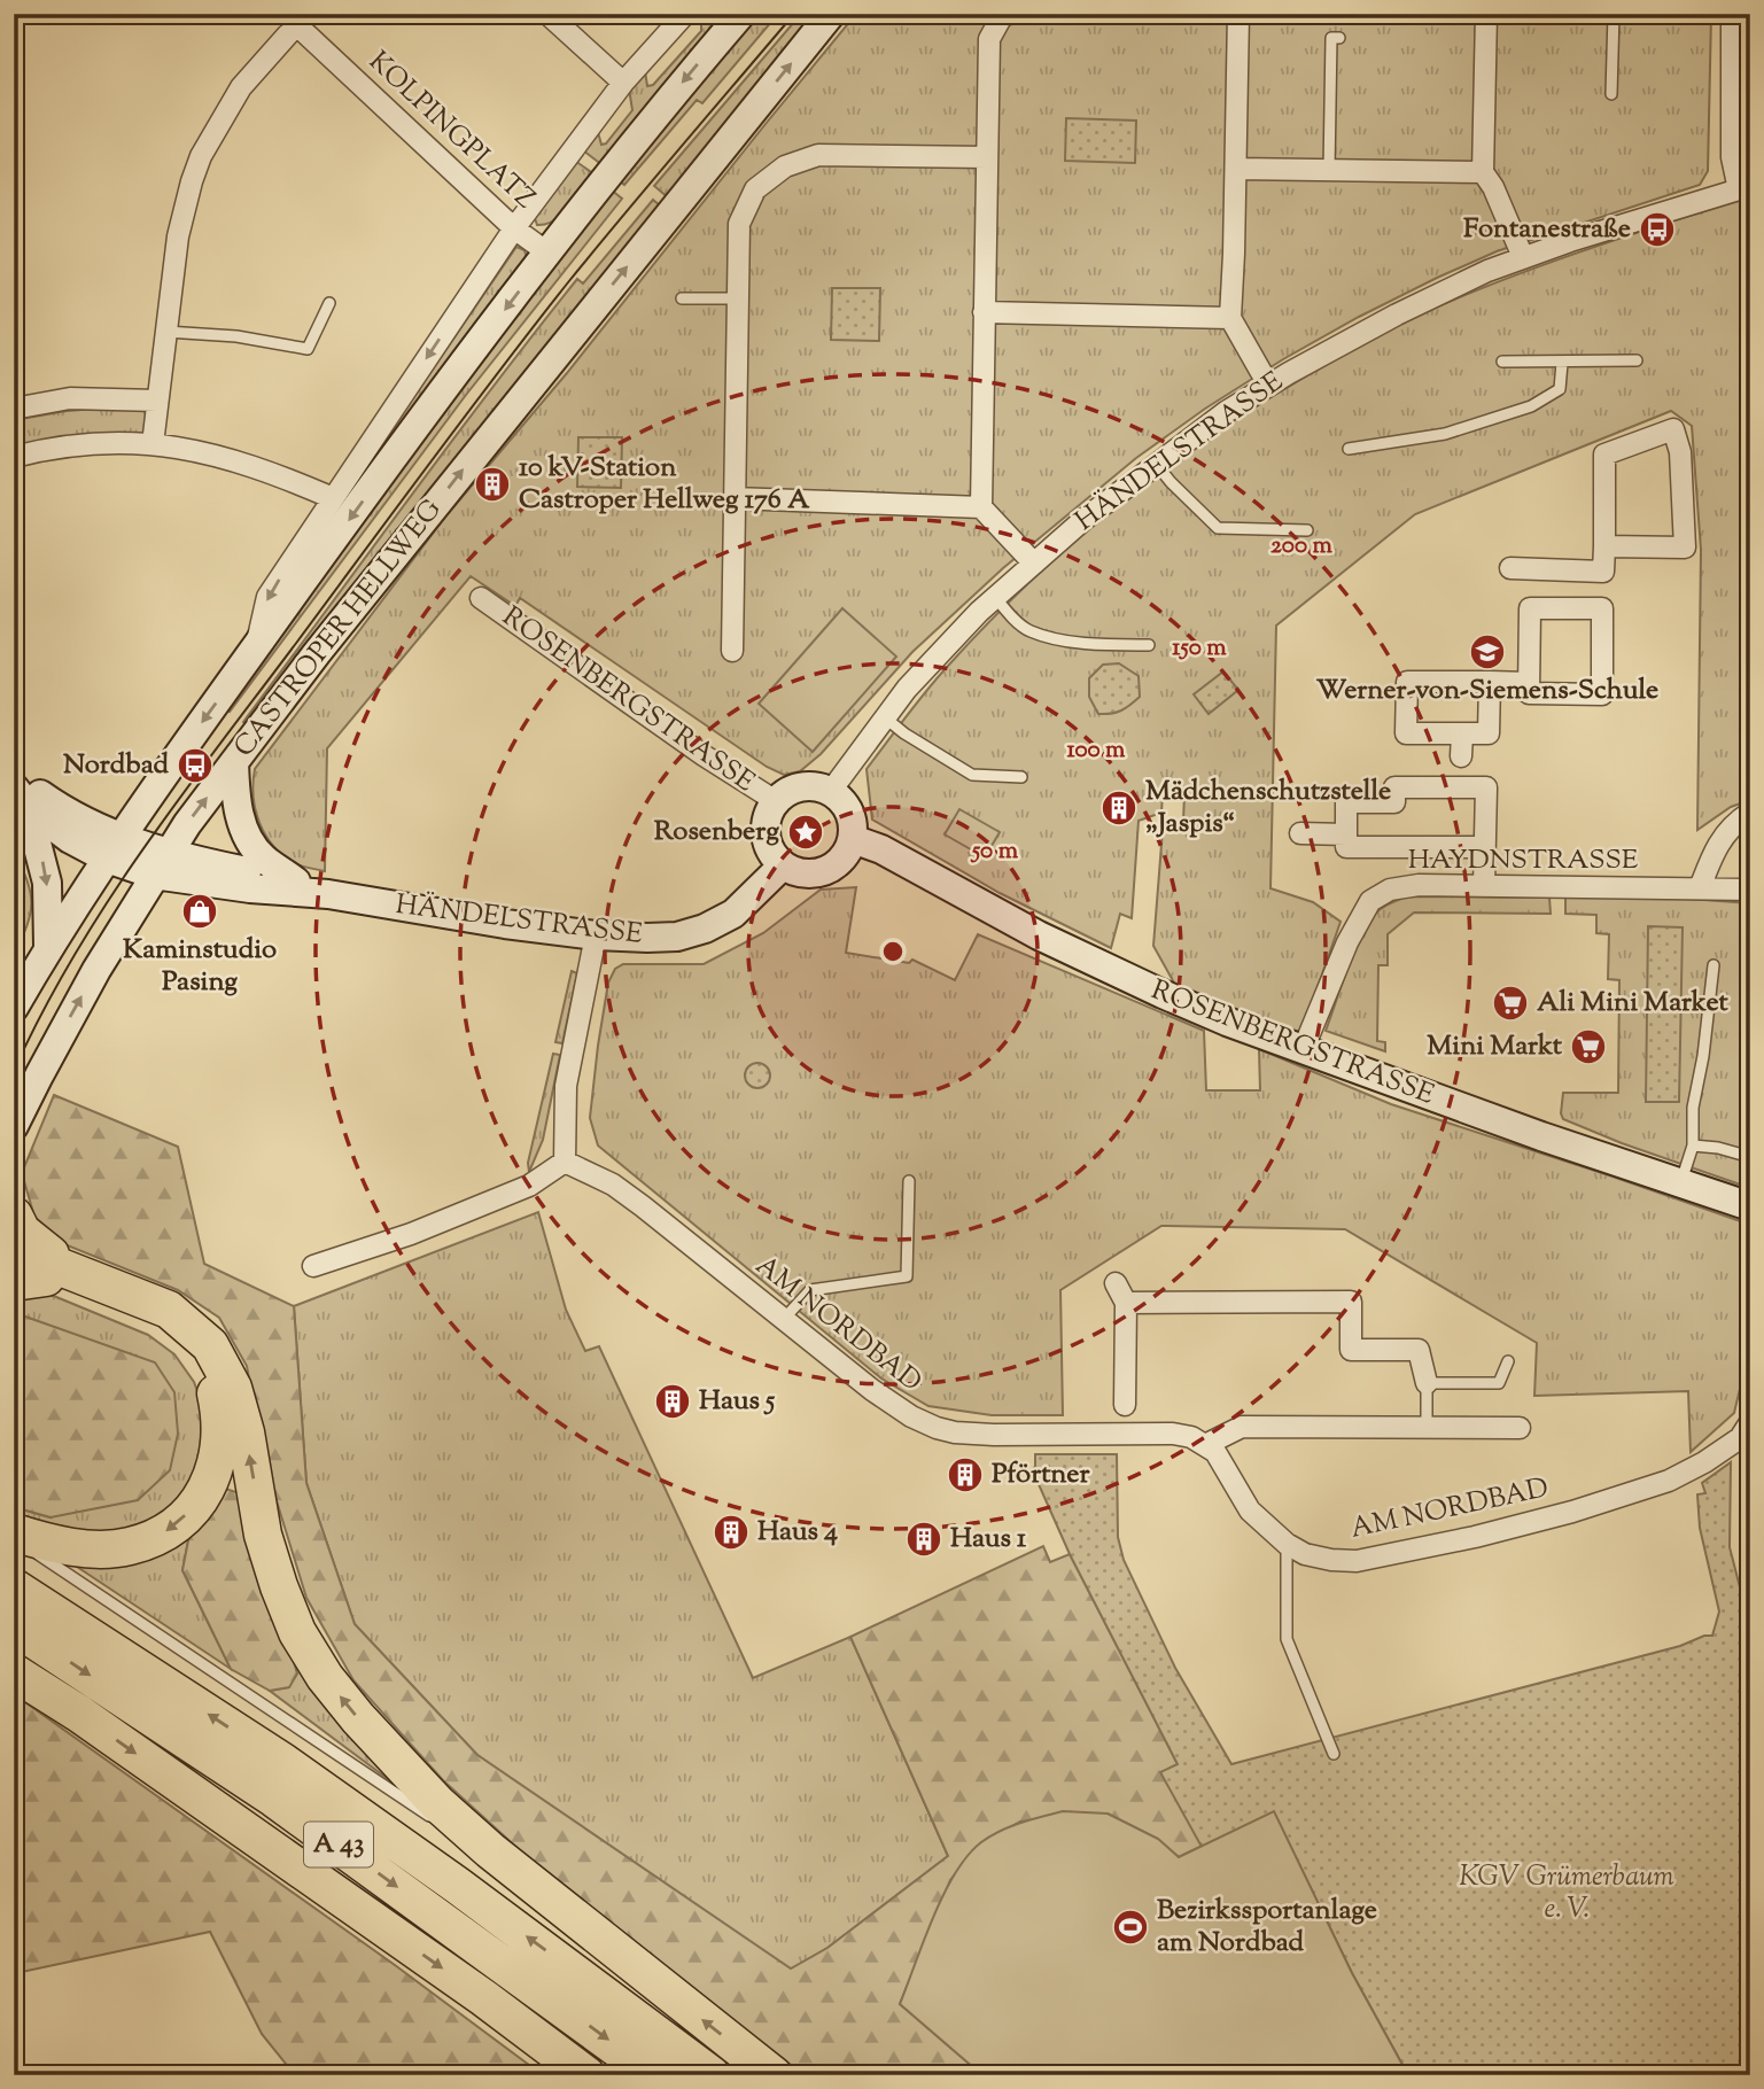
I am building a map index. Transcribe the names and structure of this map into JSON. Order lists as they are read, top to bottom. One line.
{"streets":{"highway":["A 43"],"main road":["HÄNDELSTRASSE","CASTROPER HELLWEG","ROSENBERGSTRASSE"],"street":["KOLPINGPLATZ","HAYDNSTRASSE","AM NORDBAD"]},"crossings":[["KOLPINGPLATZ","CASTROPER HELLWEG"],["HÄNDELSTRASSE","CASTROPER HELLWEG"],["HÄNDELSTRASSE","ROSENBERGSTRASSE"],["ROSENBERGSTRASSE","HAYDNSTRASSE"]],"parks":["KGV Grümerbaum e. V."],"places":{"bus stop":["Fontanestraße","Nordbad"],"building":["10 kV-Station Castroper Hellweg 176 A","Mädchenschutzstelle „Jaspis“","Haus 5","Pförtner","Haus 4","Haus 1"],"school or university":["Werner-von-Siemens-Schule"],"place":["Rosenberg"],"shop":["Kaminstudio Pasing"],"supermarket":["Ali Mini Market","Mini Markt"],"sports":["Bezirkssportanlage am Nordbad"]},"rings":["200 m","150 m","100 m","50 m"]}
